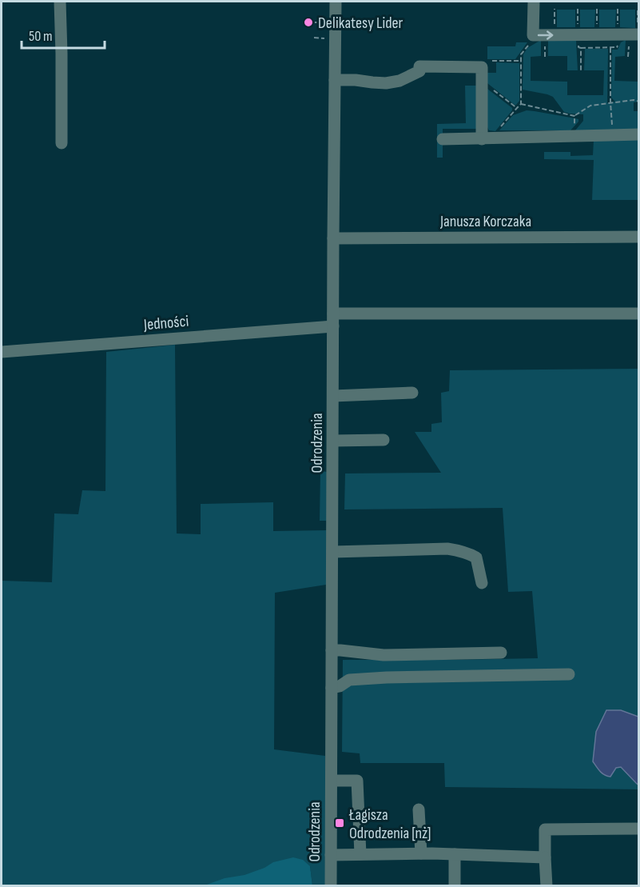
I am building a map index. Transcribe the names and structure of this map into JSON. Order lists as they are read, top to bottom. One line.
{"streets":{"street":["Janusza Korczaka","Jedności","Odrodzenia"]},"crossings":[["Janusza Korczaka","Odrodzenia"],["Jedności","Odrodzenia"]],"places":{"other":["Delikatesy Lider"],"transit":["Łagisza Odrodzenia [nż]"]},"scale_bar":"50 m"}
